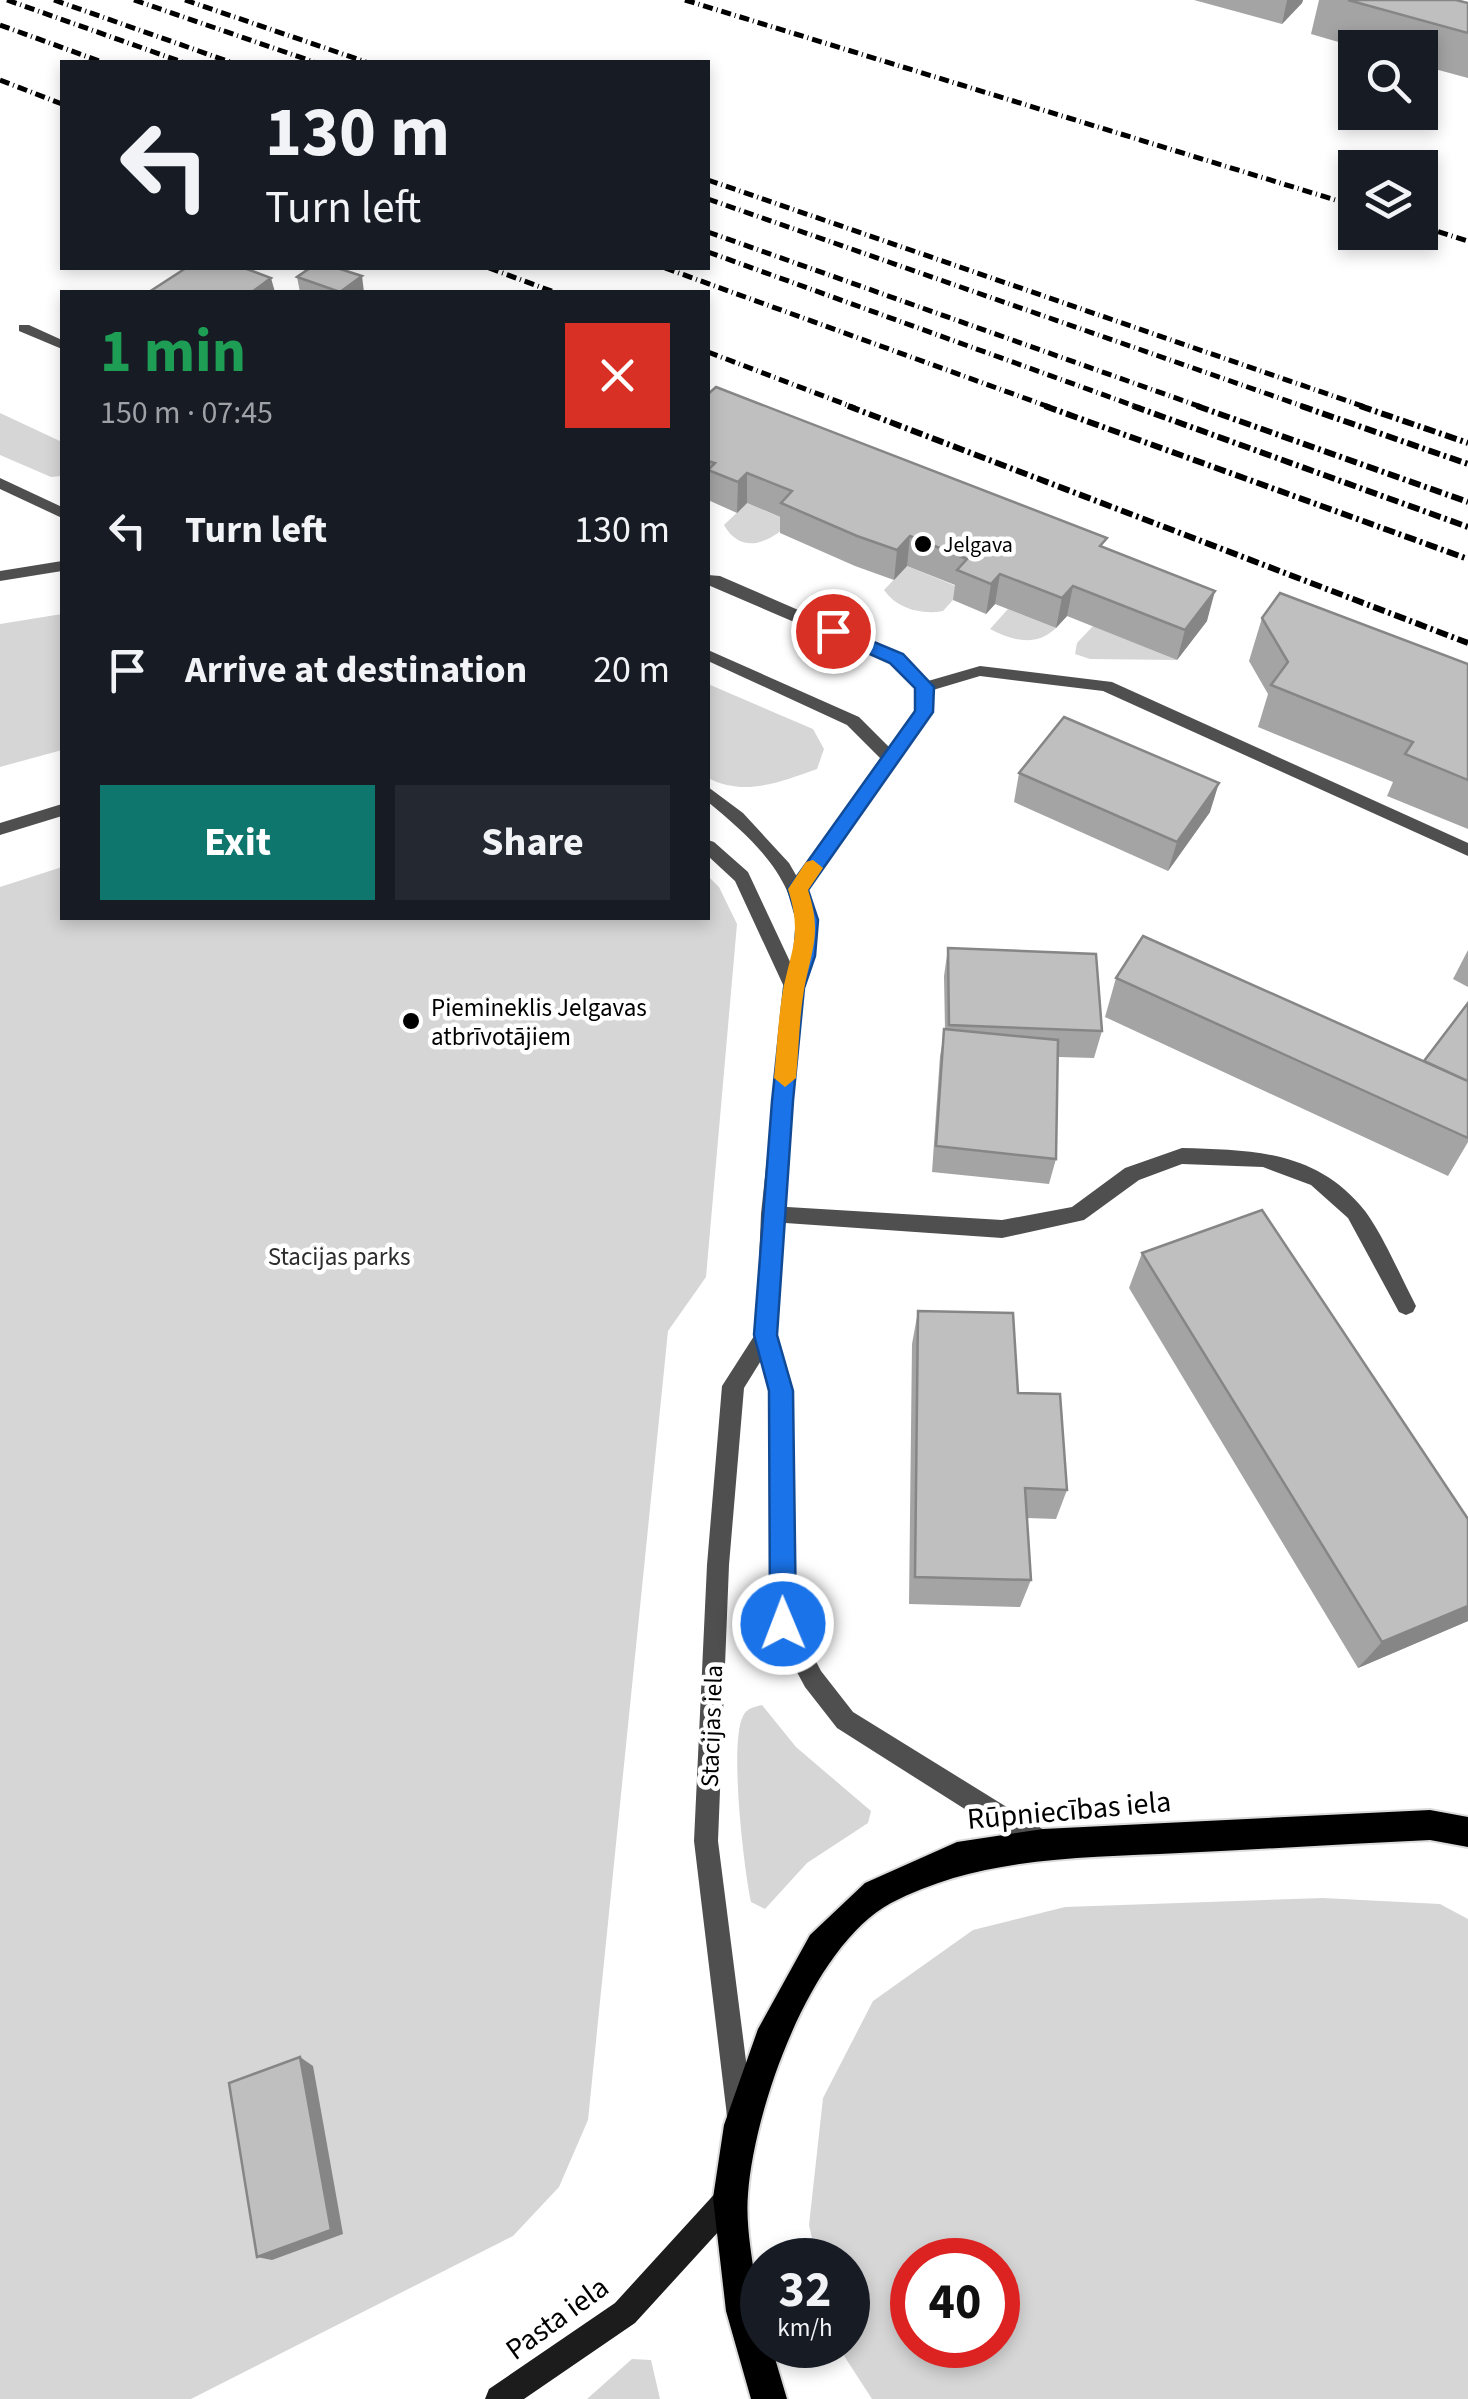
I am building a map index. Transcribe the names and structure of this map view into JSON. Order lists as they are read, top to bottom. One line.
{"streets":{"main road":["Rūpniecības iela","Pasta iela"],"street":["Stacijas iela"]},"crossings":[["Stacijas iela","Rūpniecības iela"],["Rūpniecības iela","Pasta iela"]],"parks":["Stacijas parks"],"places":["Jelgava","Piemineklis Jelgavas atbrīvotājiem"],"page":{"turn":["130 m","Turn left"],"heading":["1 min","150 m · 07:45"],"list":[{"name":"Turn left","value":"130 m"},{"name":"Arrive at destination","value":"20 m"}],"buttons":["Exit","Share"],"speed":"32 km/h","limit":"40"}}
